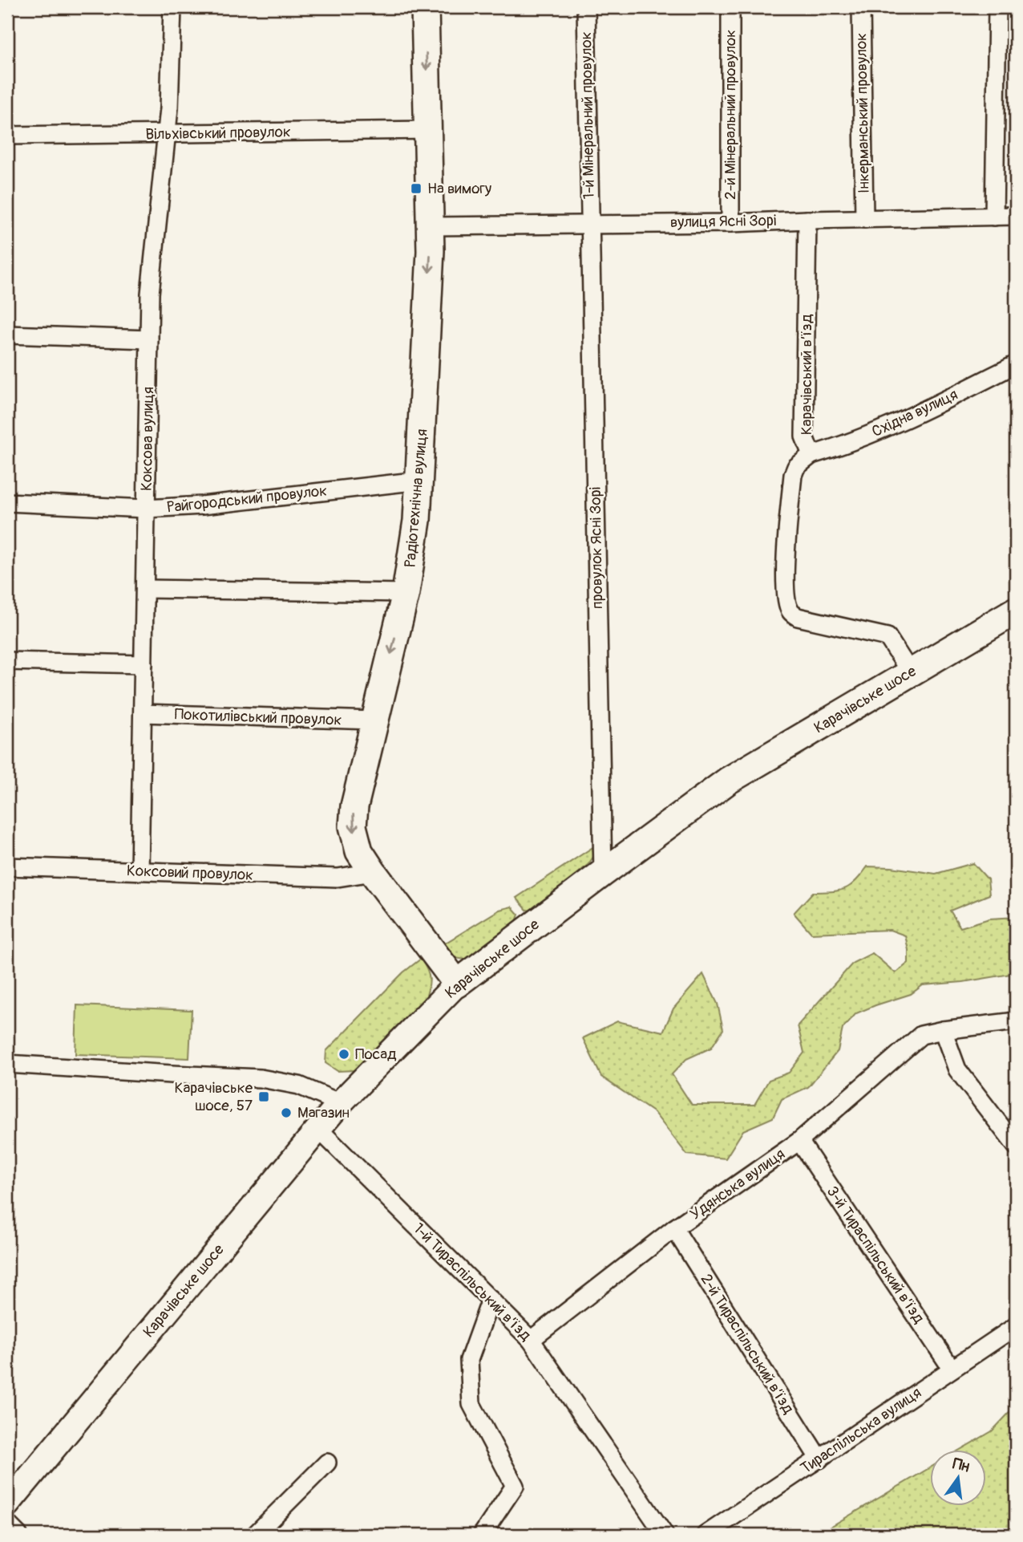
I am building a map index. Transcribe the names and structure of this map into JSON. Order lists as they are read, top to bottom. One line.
{"streets":{"main road":["Радіотехнічна вулиця","Карачівське шосе"],"street":["Інкерманський провулок","2-й Мінеральний провулок","1-й Мінеральний провулок","Вільхівський провулок","вулиця Ясні Зорі","Карачівський в’їзд","Східна вулиця","Коксова вулиця","Райгородський провулок","провулок Ясні Зорі","Покотилівський провулок","Коксовий провулок","Удянська вулиця","3-й Тираспільський в’їзд","1-й Тираспільський в’їзд","2-й Тираспільський в’їзд","Тираспільська вулиця"]},"crossings":[["Інкерманський провулок","вулиця Ясні Зорі"],["2-й Мінеральний провулок","вулиця Ясні Зорі"],["1-й Мінеральний провулок","вулиця Ясні Зорі"],["1-й Мінеральний провулок","провулок Ясні Зорі"],["Вільхівський провулок","Коксова вулиця"],["Вільхівський провулок","Радіотехнічна вулиця"],["вулиця Ясні Зорі","Карачівський в’їзд"],["вулиця Ясні Зорі","Радіотехнічна вулиця"],["вулиця Ясні Зорі","провулок Ясні Зорі"],["Карачівський в’їзд","Східна вулиця"],["Карачівський в’їзд","Карачівське шосе"],["Коксова вулиця","Райгородський провулок"],["Коксова вулиця","Покотилівський провулок"],["Коксова вулиця","Коксовий провулок"],["Радіотехнічна вулиця","Райгородський провулок"],["Радіотехнічна вулиця","Карачівське шосе"],["Радіотехнічна вулиця","Покотилівський провулок"],["Радіотехнічна вулиця","Коксовий провулок"],["провулок Ясні Зорі","Карачівське шосе"],["Карачівське шосе","1-й Тираспільський в’їзд"],["Удянська вулиця","3-й Тираспільський в’їзд"],["Удянська вулиця","1-й Тираспільський в’їзд"],["Удянська вулиця","2-й Тираспільський в’їзд"],["3-й Тираспільський в’їзд","Тираспільська вулиця"],["2-й Тираспільський в’їзд","Тираспільська вулиця"]],"one_way":["Радіотехнічна вулиця"],"places":{"transit":["На вимогу","Карачівське шосе, 57"],"other":["Посад","Магазин"]},"north":"top"}
